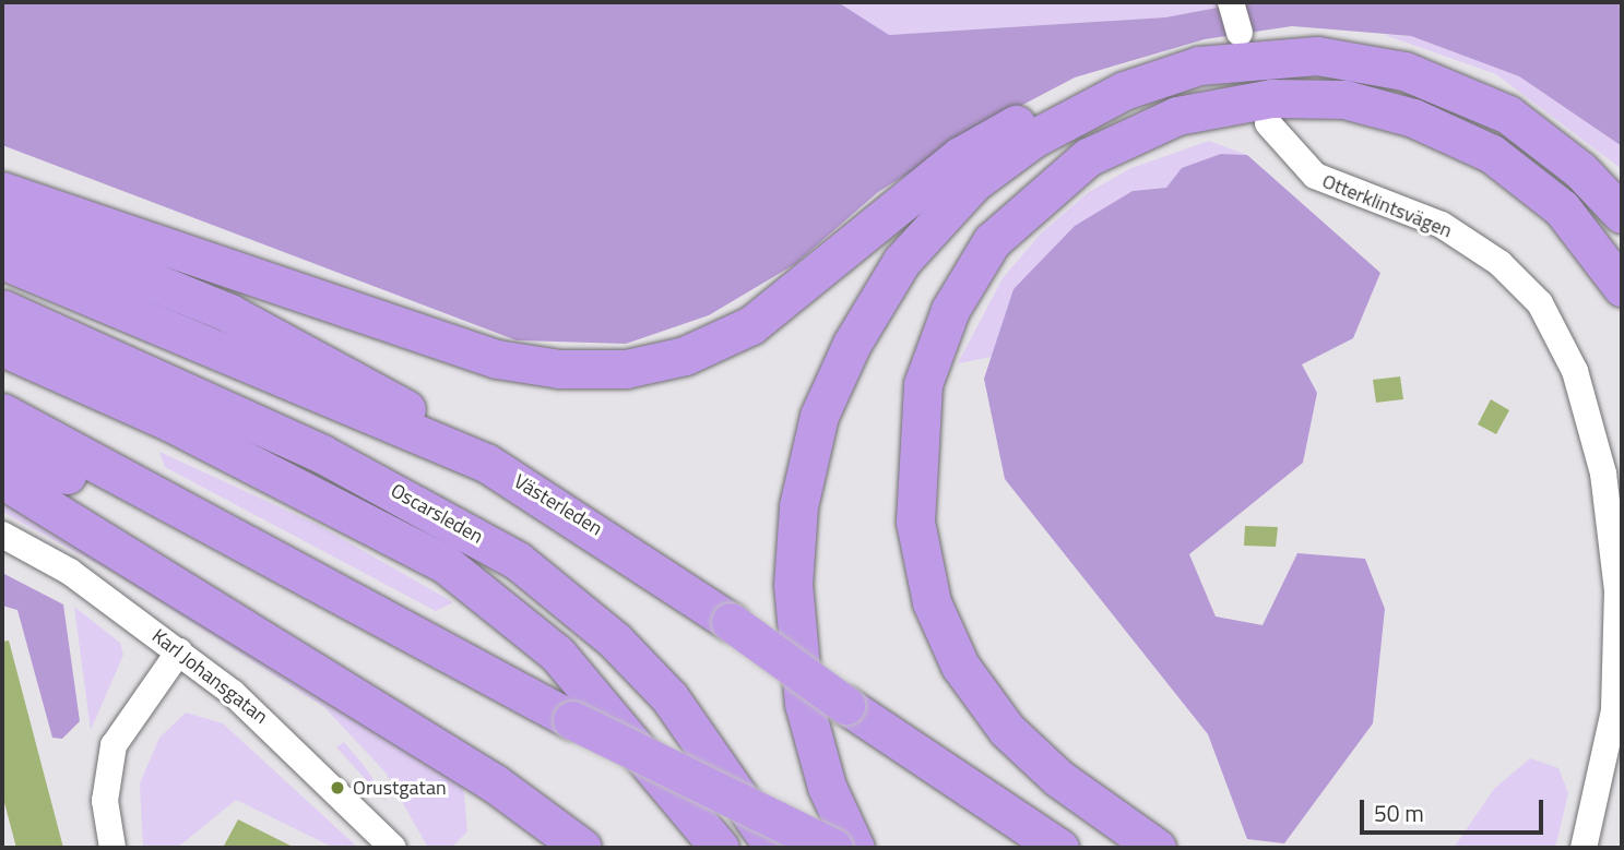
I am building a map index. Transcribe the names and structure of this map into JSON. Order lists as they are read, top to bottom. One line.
{"streets":{"highway":["Västerleden","Oscarsleden"],"street":["Otterklintsvägen","Karl Johansgatan"]},"places":["Orustgatan"],"scale_bar":"50 m"}
